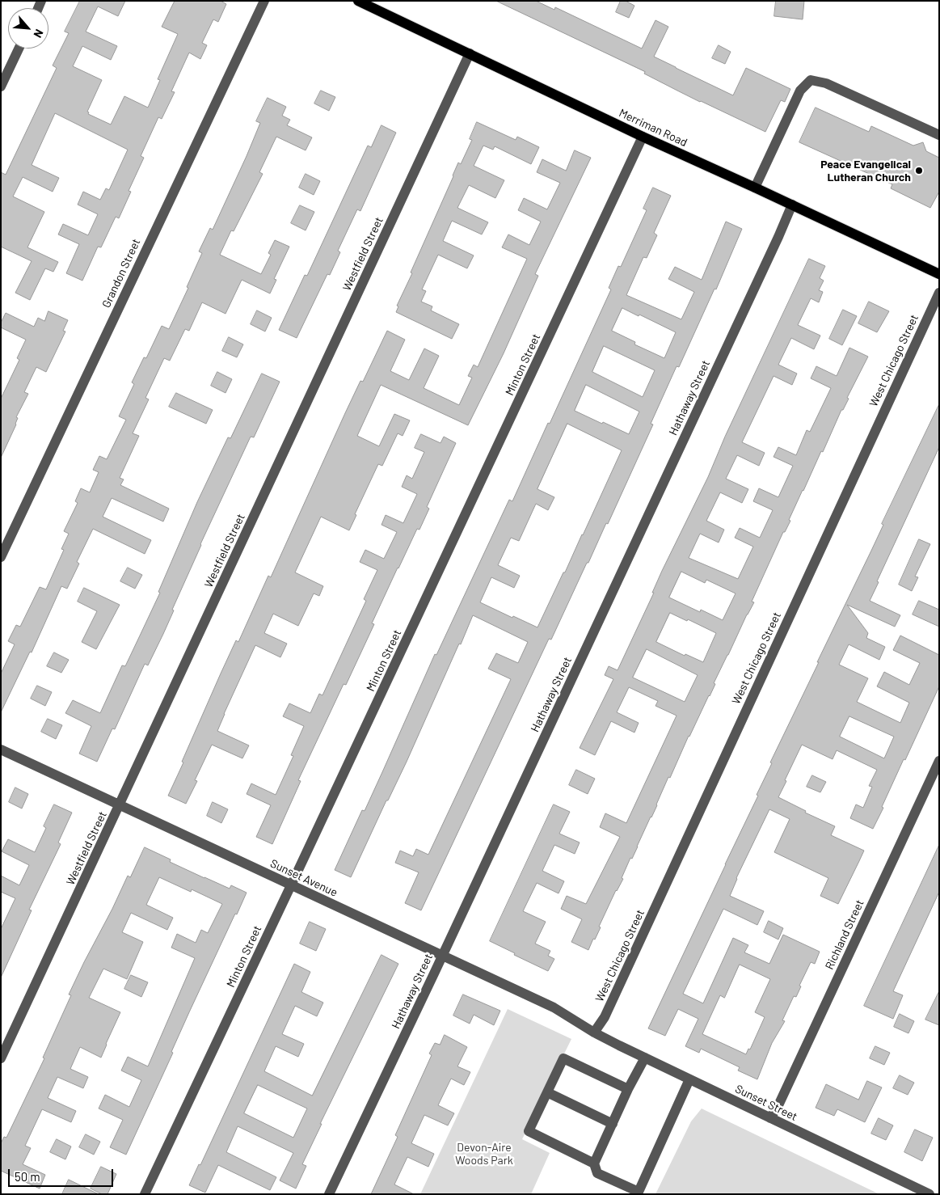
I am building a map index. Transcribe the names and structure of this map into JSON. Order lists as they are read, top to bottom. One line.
{"streets":{"main road":["Merriman Road"],"street":["Westfield Street","Grandon Street","West Chicago Street","Minton Street","Hathaway Street","Sunset Avenue","Richland Street","Sunset Street"]},"crossings":[["Merriman Road","Westfield Street"],["Merriman Road","Minton Street"],["Merriman Road","Hathaway Street"],["Westfield Street","Sunset Avenue"],["West Chicago Street","Sunset Avenue"],["West Chicago Street","Sunset Street"],["Minton Street","Sunset Avenue"],["Hathaway Street","Sunset Avenue"],["Sunset Avenue","Sunset Street"],["Richland Street","Sunset Street"]],"parks":["Devon-Aire Woods Park"],"places":["Peace Evangelical Lutheran Church"],"scale_bar":"50 m","north":"bottom right"}
